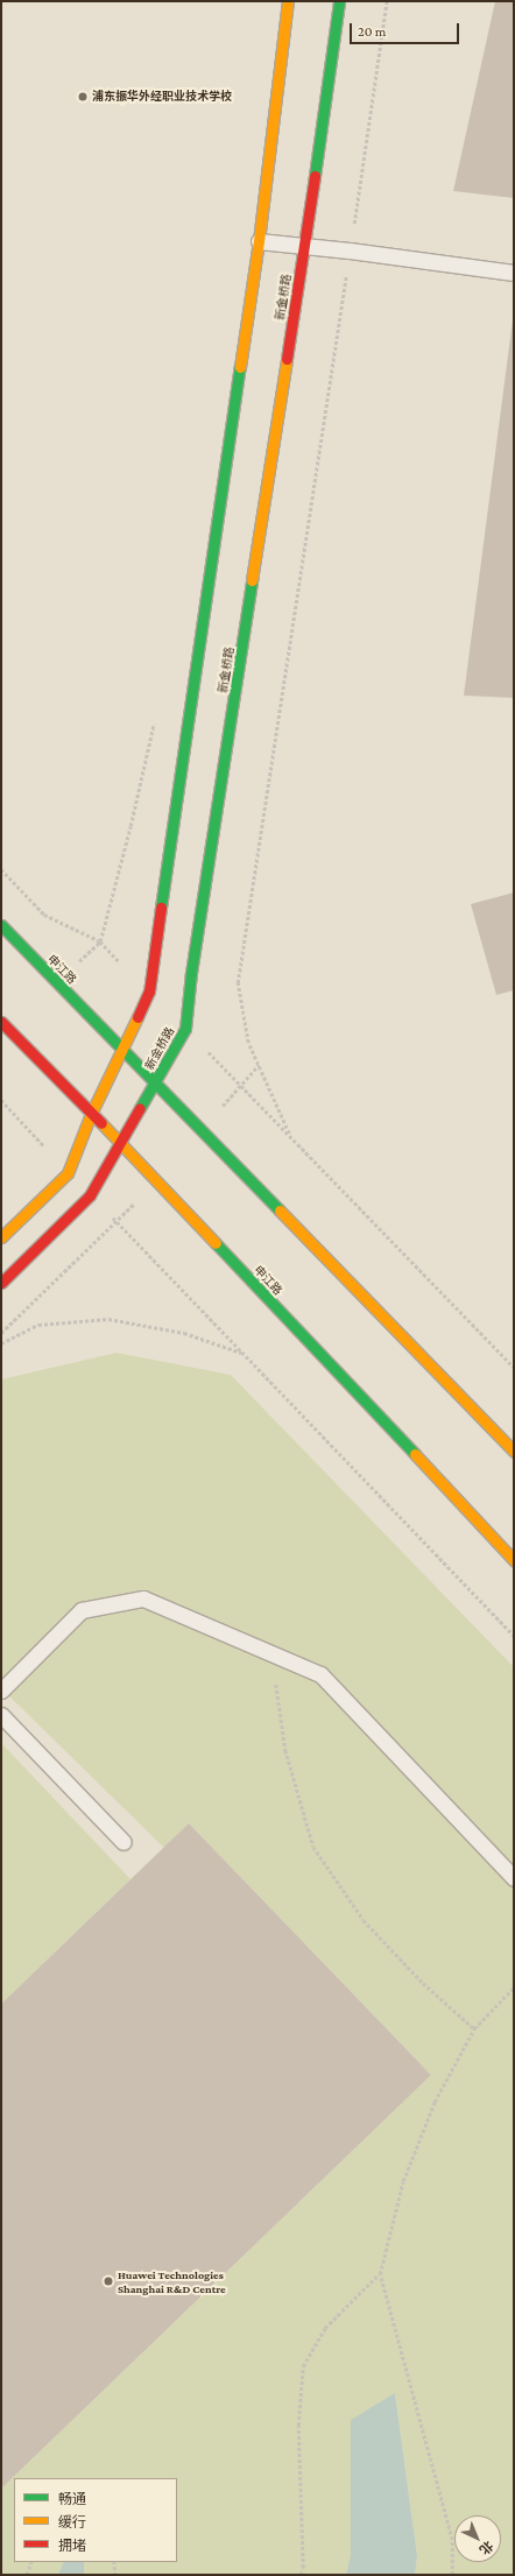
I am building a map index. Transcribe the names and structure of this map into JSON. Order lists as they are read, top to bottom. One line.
{"streets":{"street":["新金桥路","申江路"]},"crossings":[["新金桥路","申江路"]],"places":["浦东振华外经职业技术学校","Huawei Technologies Shanghai R&D Centre"],"legend":["畅通","缓行","拥堵"],"scale_bar":"20 m","north":"bottom right"}
